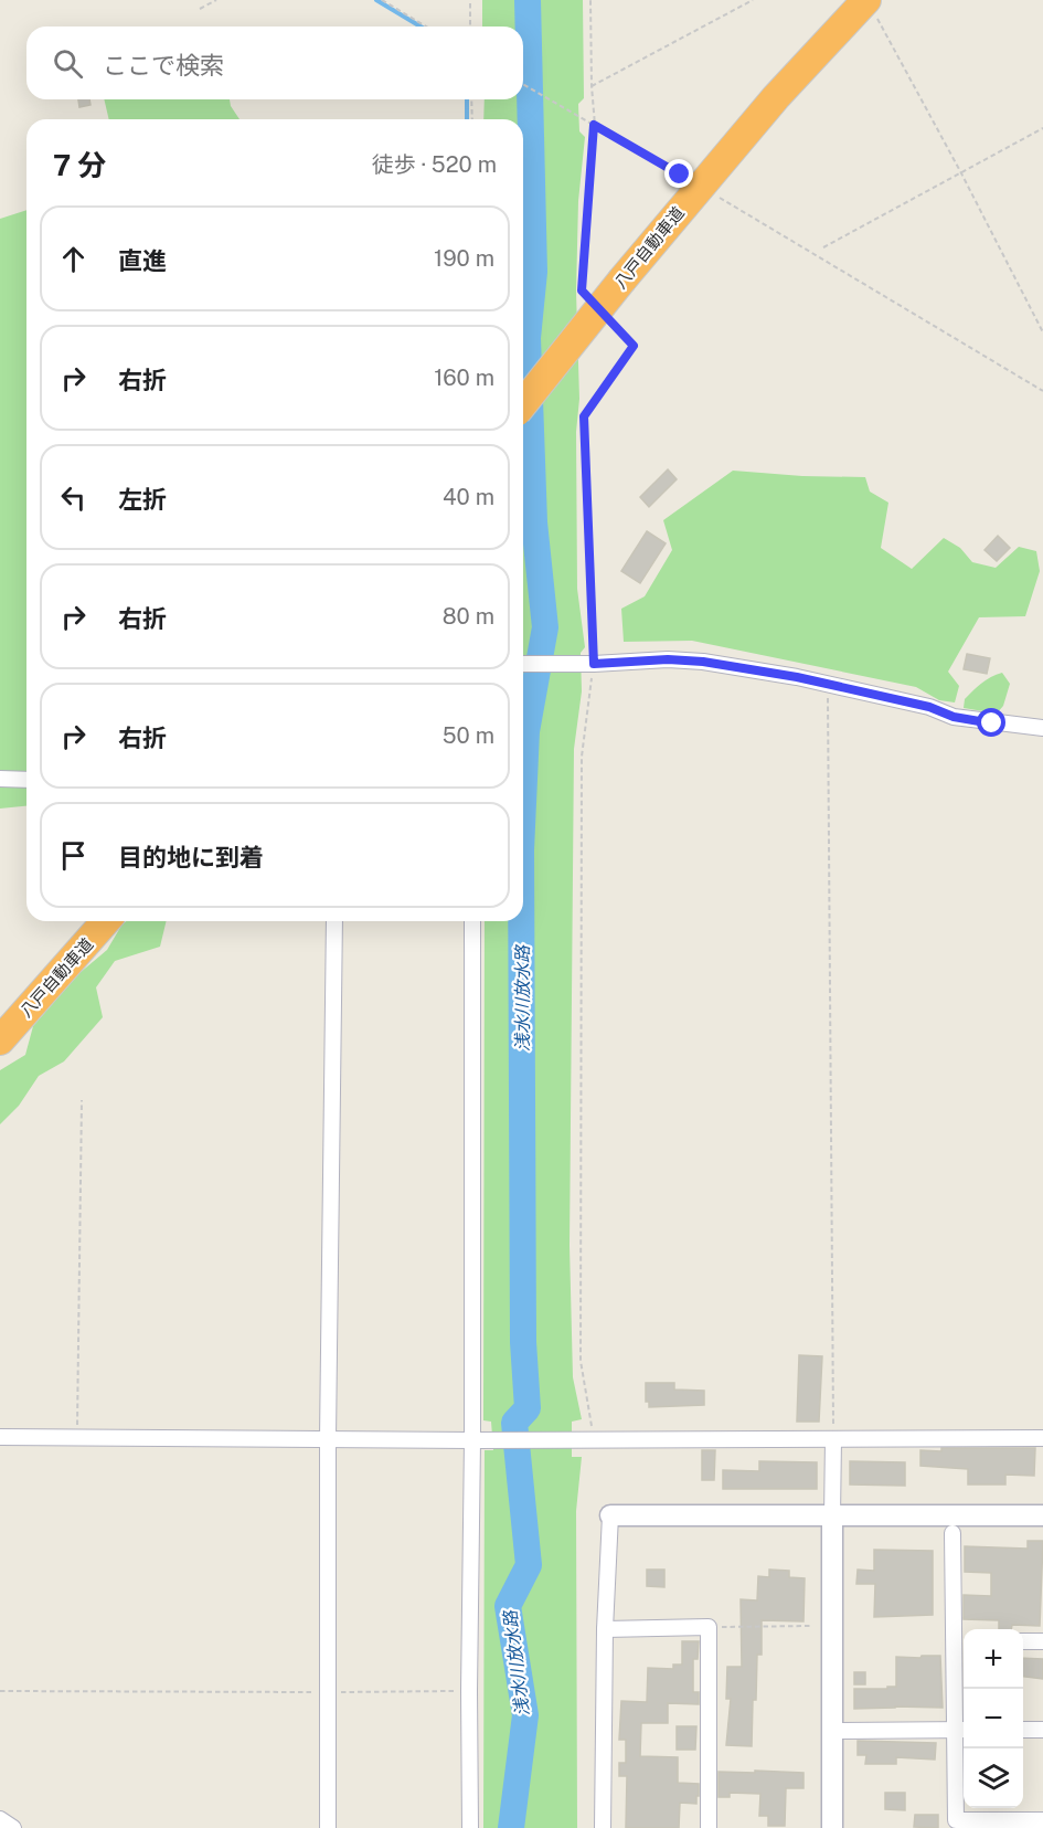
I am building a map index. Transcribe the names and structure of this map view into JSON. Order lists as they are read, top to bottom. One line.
{"streets":{"highway":["八戸自動車道"]},"water":["浅水川放水路"],"page":{"search":"ここで検索","heading":["7 分","徒歩 · 520 m"],"list":[["直進","190 m"],["右折","160 m"],["左折","40 m"],["右折","80 m"],["右折","50 m"],"目的地に到着"],"map_buttons":["+","−"]}}
